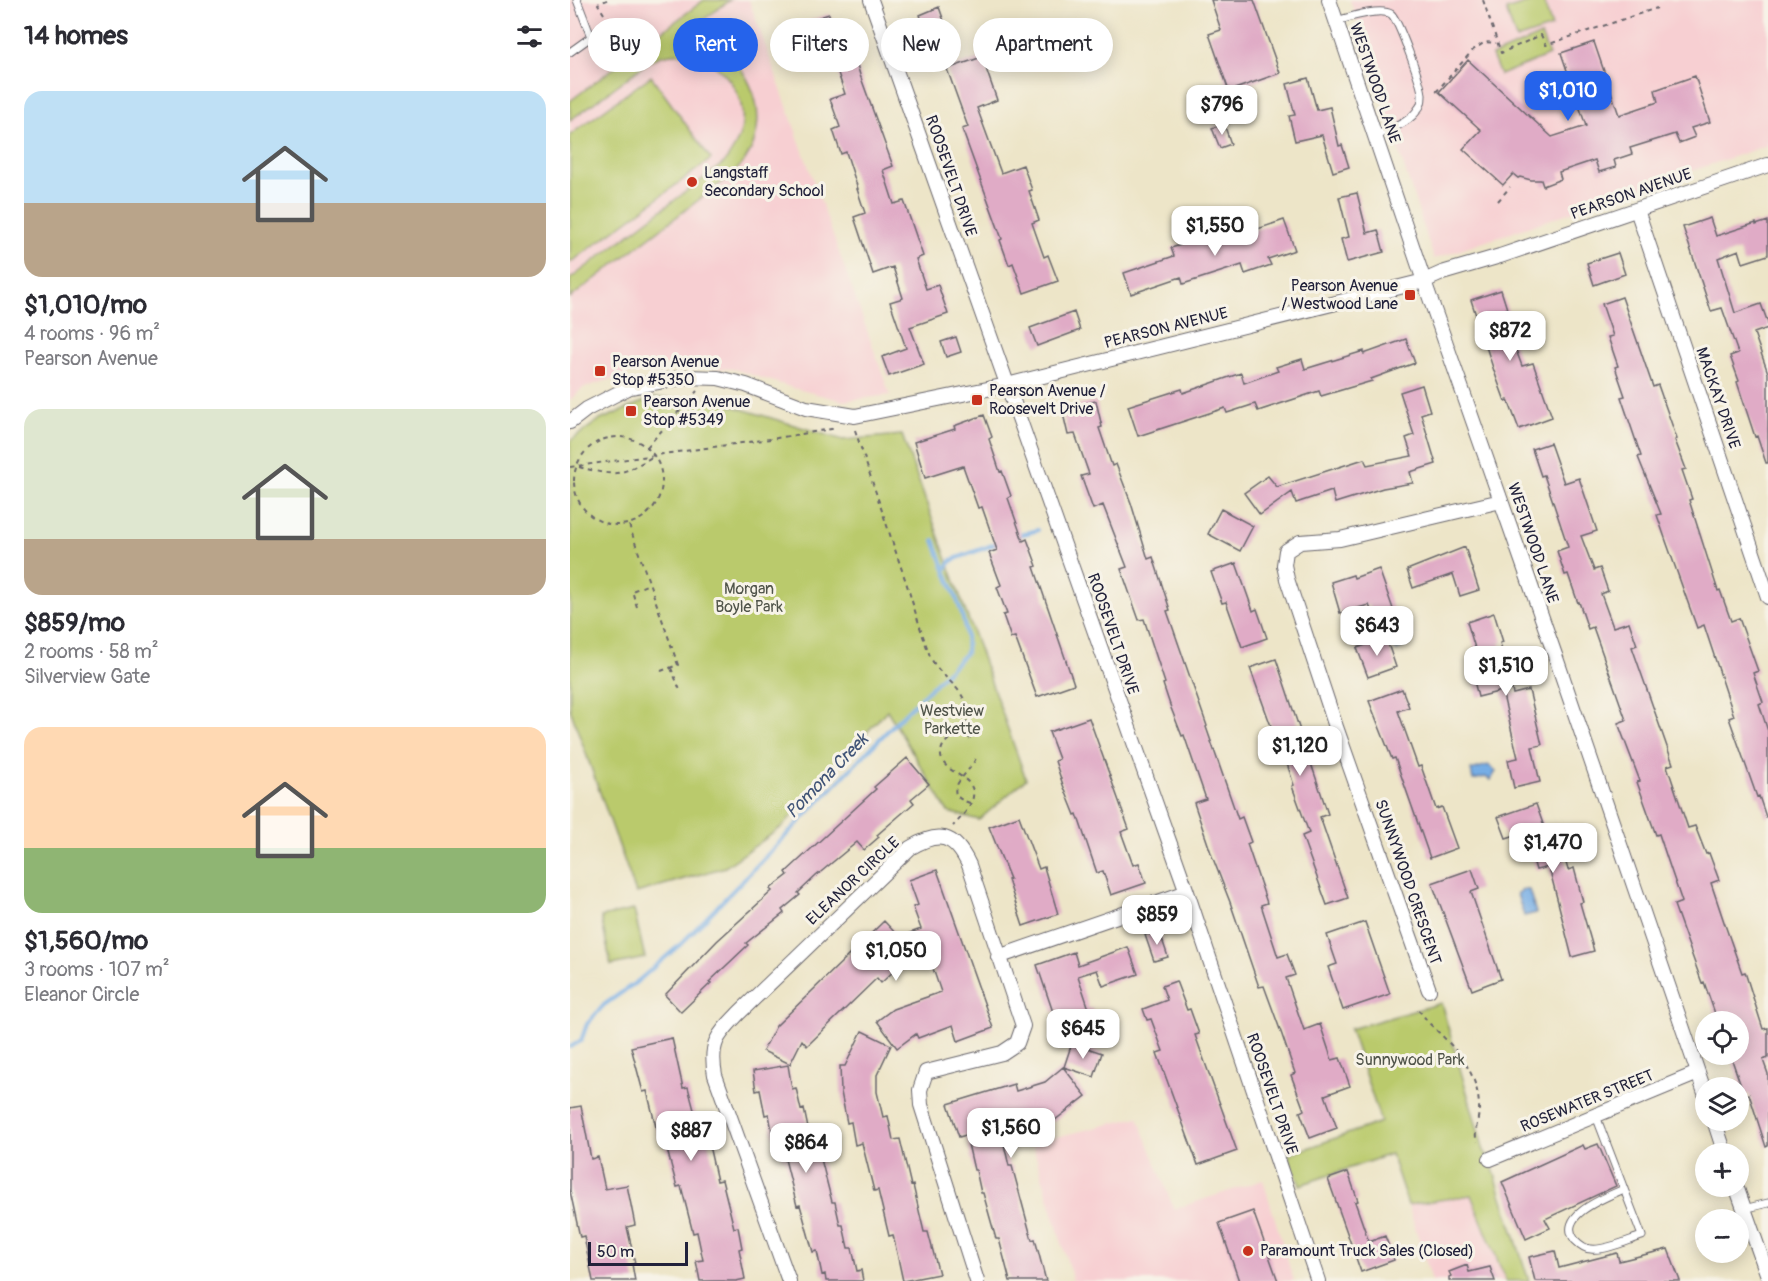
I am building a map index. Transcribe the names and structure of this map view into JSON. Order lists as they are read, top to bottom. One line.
{"streets":{"street":["WESTWOOD LANE","ROOSEVELT DRIVE","PEARSON AVENUE","MACKAY DRIVE","ELEANOR CIRCLE","SUNNYWOOD CRESCENT","ROSEWATER STREET"]},"crossings":[["WESTWOOD LANE","PEARSON AVENUE"],["WESTWOOD LANE","SUNNYWOOD CRESCENT"],["WESTWOOD LANE","ROSEWATER STREET"],["ROOSEVELT DRIVE","PEARSON AVENUE"],["PEARSON AVENUE","MACKAY DRIVE"]],"water":["Pomona Creek"],"parks":["Morgan Boyle Park","Westview Parkette","Sunnywood Park"],"places":{"other":["Langstaff Secondary School","Paramount Truck Sales (Closed)"],"transit":["Pearson Avenue / Westwood Lane","Pearson Avenue Stop #5350","Pearson Avenue / Roosevelt Drive","Pearson Avenue Stop #5349"]},"scale_bar":"50 m","page":{"heading":"14 homes","chip":["Buy","Rent","Filters","New","Apartment"],"price":["$1,010","$796","$1,550","$872","$643","$1,510","$1,120","$1,470","$859","$1,050","$645","$1,560","$887","$864"],"list":[{"name":"$1,010/mo","note":"4 rooms · 96 m² · Pearson Avenue"},{"name":"$859/mo","note":"2 rooms · 58 m² · Silverview Gate"},{"name":"$1,560/mo","note":"3 rooms · 107 m² · Eleanor Circle"}],"map_buttons":["+","−"],"scale":"50 m"}}
